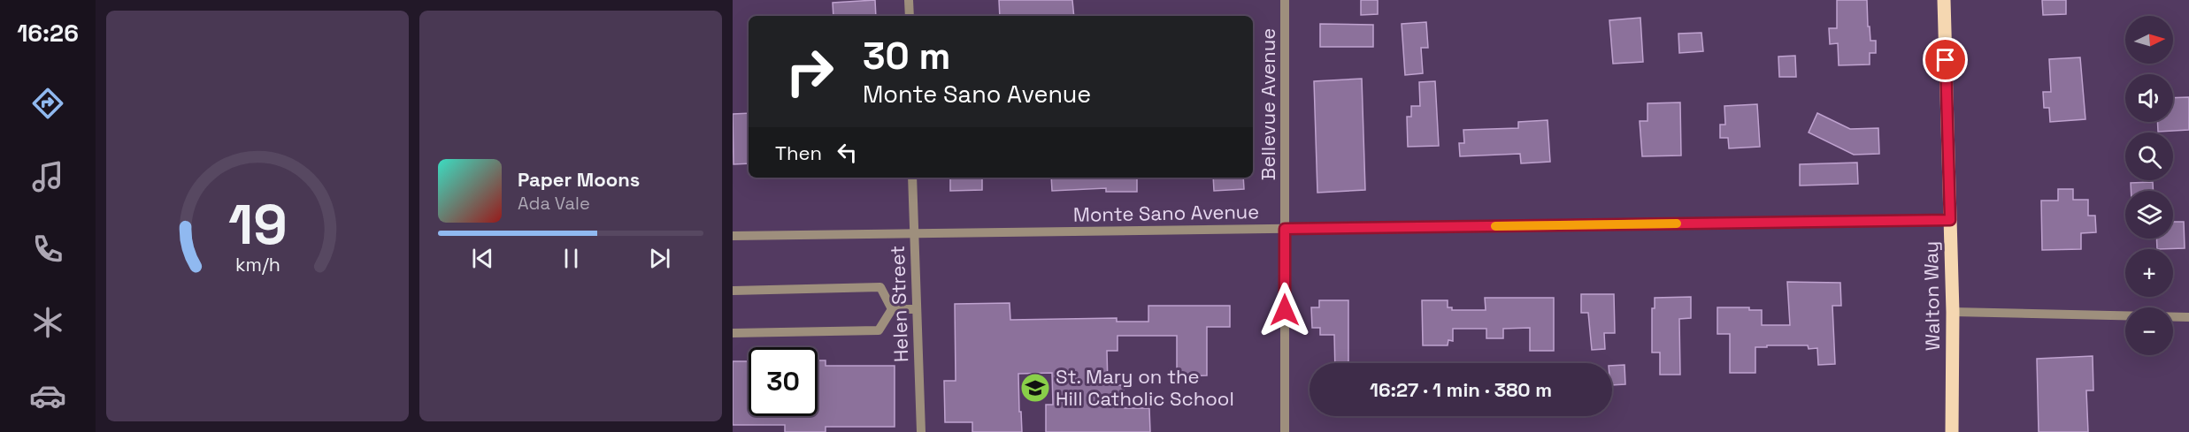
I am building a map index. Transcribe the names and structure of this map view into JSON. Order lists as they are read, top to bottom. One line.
{"streets":{"main road":["Walton Way"],"street":["Bellevue Avenue","Monte Sano Avenue","Helen Street"]},"crossings":[["Bellevue Avenue","Monte Sano Avenue"],["Monte Sano Avenue","Walton Way"],["Monte Sano Avenue","Helen Street"]],"places":{"school or university":["St. Mary on the Hill Catholic School"]},"north":"right","page":{"tabs":"16:26","map_buttons":["+","−"],"turn":["30 m","Monte Sano Avenue"],"then":"Then","song":["Paper Moons","Ada Vale"],"limit":"30","trip":"16:27 · 1 min · 380 m","gauge":["19","km/h"]}}
